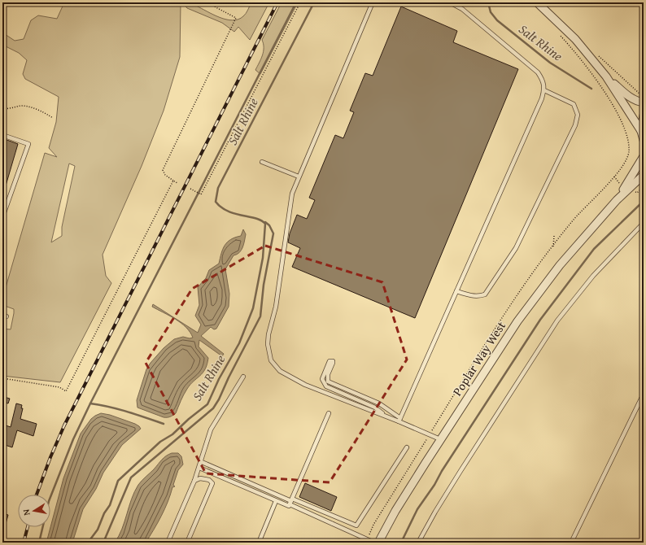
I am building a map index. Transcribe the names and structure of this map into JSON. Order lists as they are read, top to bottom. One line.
{"streets":{"street":["Poplar Way West"]},"water":["Salt Rhine"],"north":"left"}
